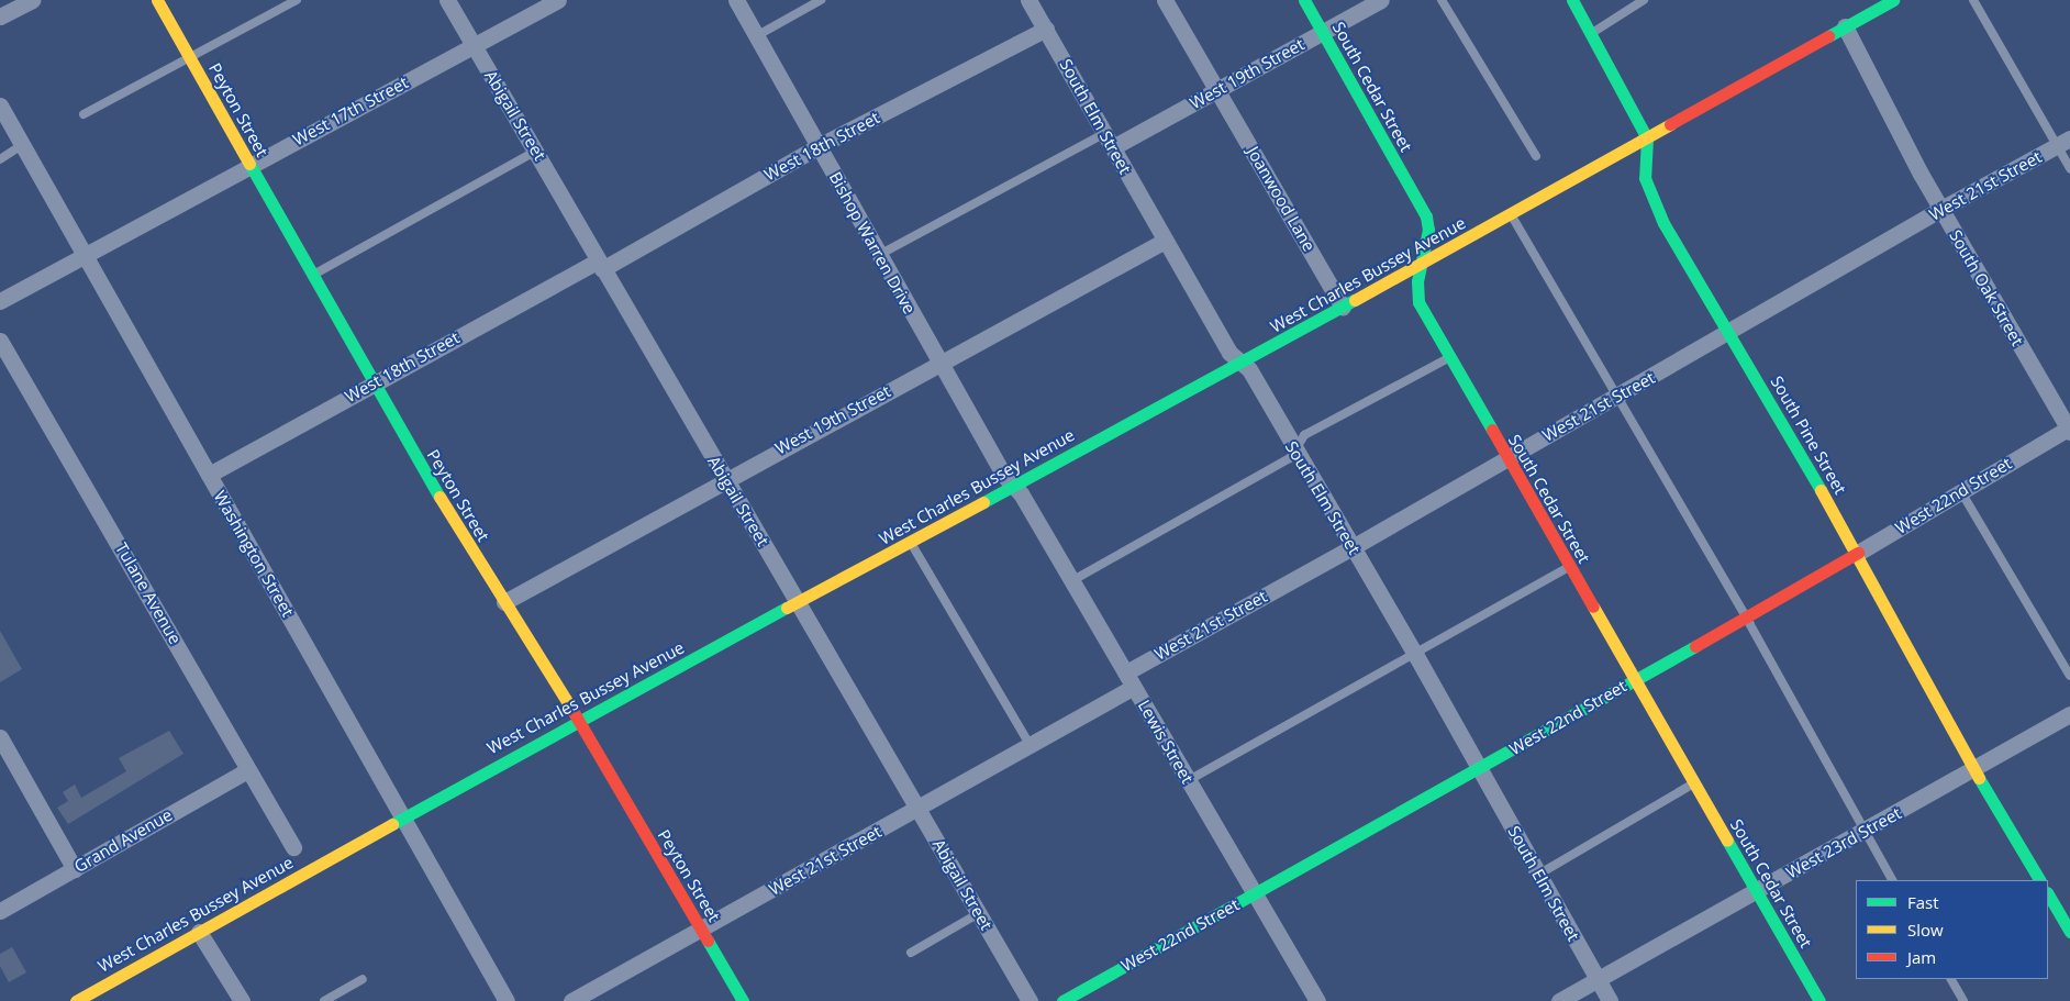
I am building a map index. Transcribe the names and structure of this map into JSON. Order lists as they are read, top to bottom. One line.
{"streets":{"street":["West 19th Street","South Cedar Street","Peyton Street","West 17th Street","Abigail Street","South Elm Street","West 18th Street","West 21st Street","Joanwood Lane","Bishop Warren Drive","West Charles Bussey Avenue","South Oak Street","South Pine Street","West 22nd Street","Washington Street","Tulane Avenue","Lewis Street","Grand Avenue","West 23rd Street"]},"crossings":[["West 19th Street","South Cedar Street"],["West 19th Street","Peyton Street"],["West 19th Street","Abigail Street"],["West 19th Street","South Elm Street"],["West 19th Street","Joanwood Lane"],["West 19th Street","Bishop Warren Drive"],["South Cedar Street","West 21st Street"],["South Cedar Street","West Charles Bussey Avenue"],["South Cedar Street","West 22nd Street"],["South Cedar Street","West 23rd Street"],["Peyton Street","West 17th Street"],["Peyton Street","West 18th Street"],["Peyton Street","West 21st Street"],["Peyton Street","West Charles Bussey Avenue"],["West 17th Street","Abigail Street"],["West 17th Street","Washington Street"],["Abigail Street","West 18th Street"],["Abigail Street","West 21st Street"],["Abigail Street","West Charles Bussey Avenue"],["South Elm Street","West 18th Street"],["South Elm Street","West 21st Street"],["South Elm Street","West Charles Bussey Avenue"],["South Elm Street","West 22nd Street"],["South Elm Street","West 23rd Street"],["West 18th Street","Bishop Warren Drive"],["West 18th Street","Washington Street"],["West 21st Street","South Oak Street"],["West 21st Street","South Pine Street"],["West 21st Street","Lewis Street"],["Joanwood Lane","West Charles Bussey Avenue"],["Bishop Warren Drive","West Charles Bussey Avenue"],["Bishop Warren Drive","Lewis Street"],["West Charles Bussey Avenue","South Oak Street"],["West Charles Bussey Avenue","South Pine Street"],["West Charles Bussey Avenue","Washington Street"],["West Charles Bussey Avenue","Lewis Street"],["South Oak Street","West 22nd Street"],["South Pine Street","West 22nd Street"],["South Pine Street","West 23rd Street"],["West 22nd Street","Lewis Street"],["Tulane Avenue","Grand Avenue"]],"legend":["Fast","Slow","Jam"]}
